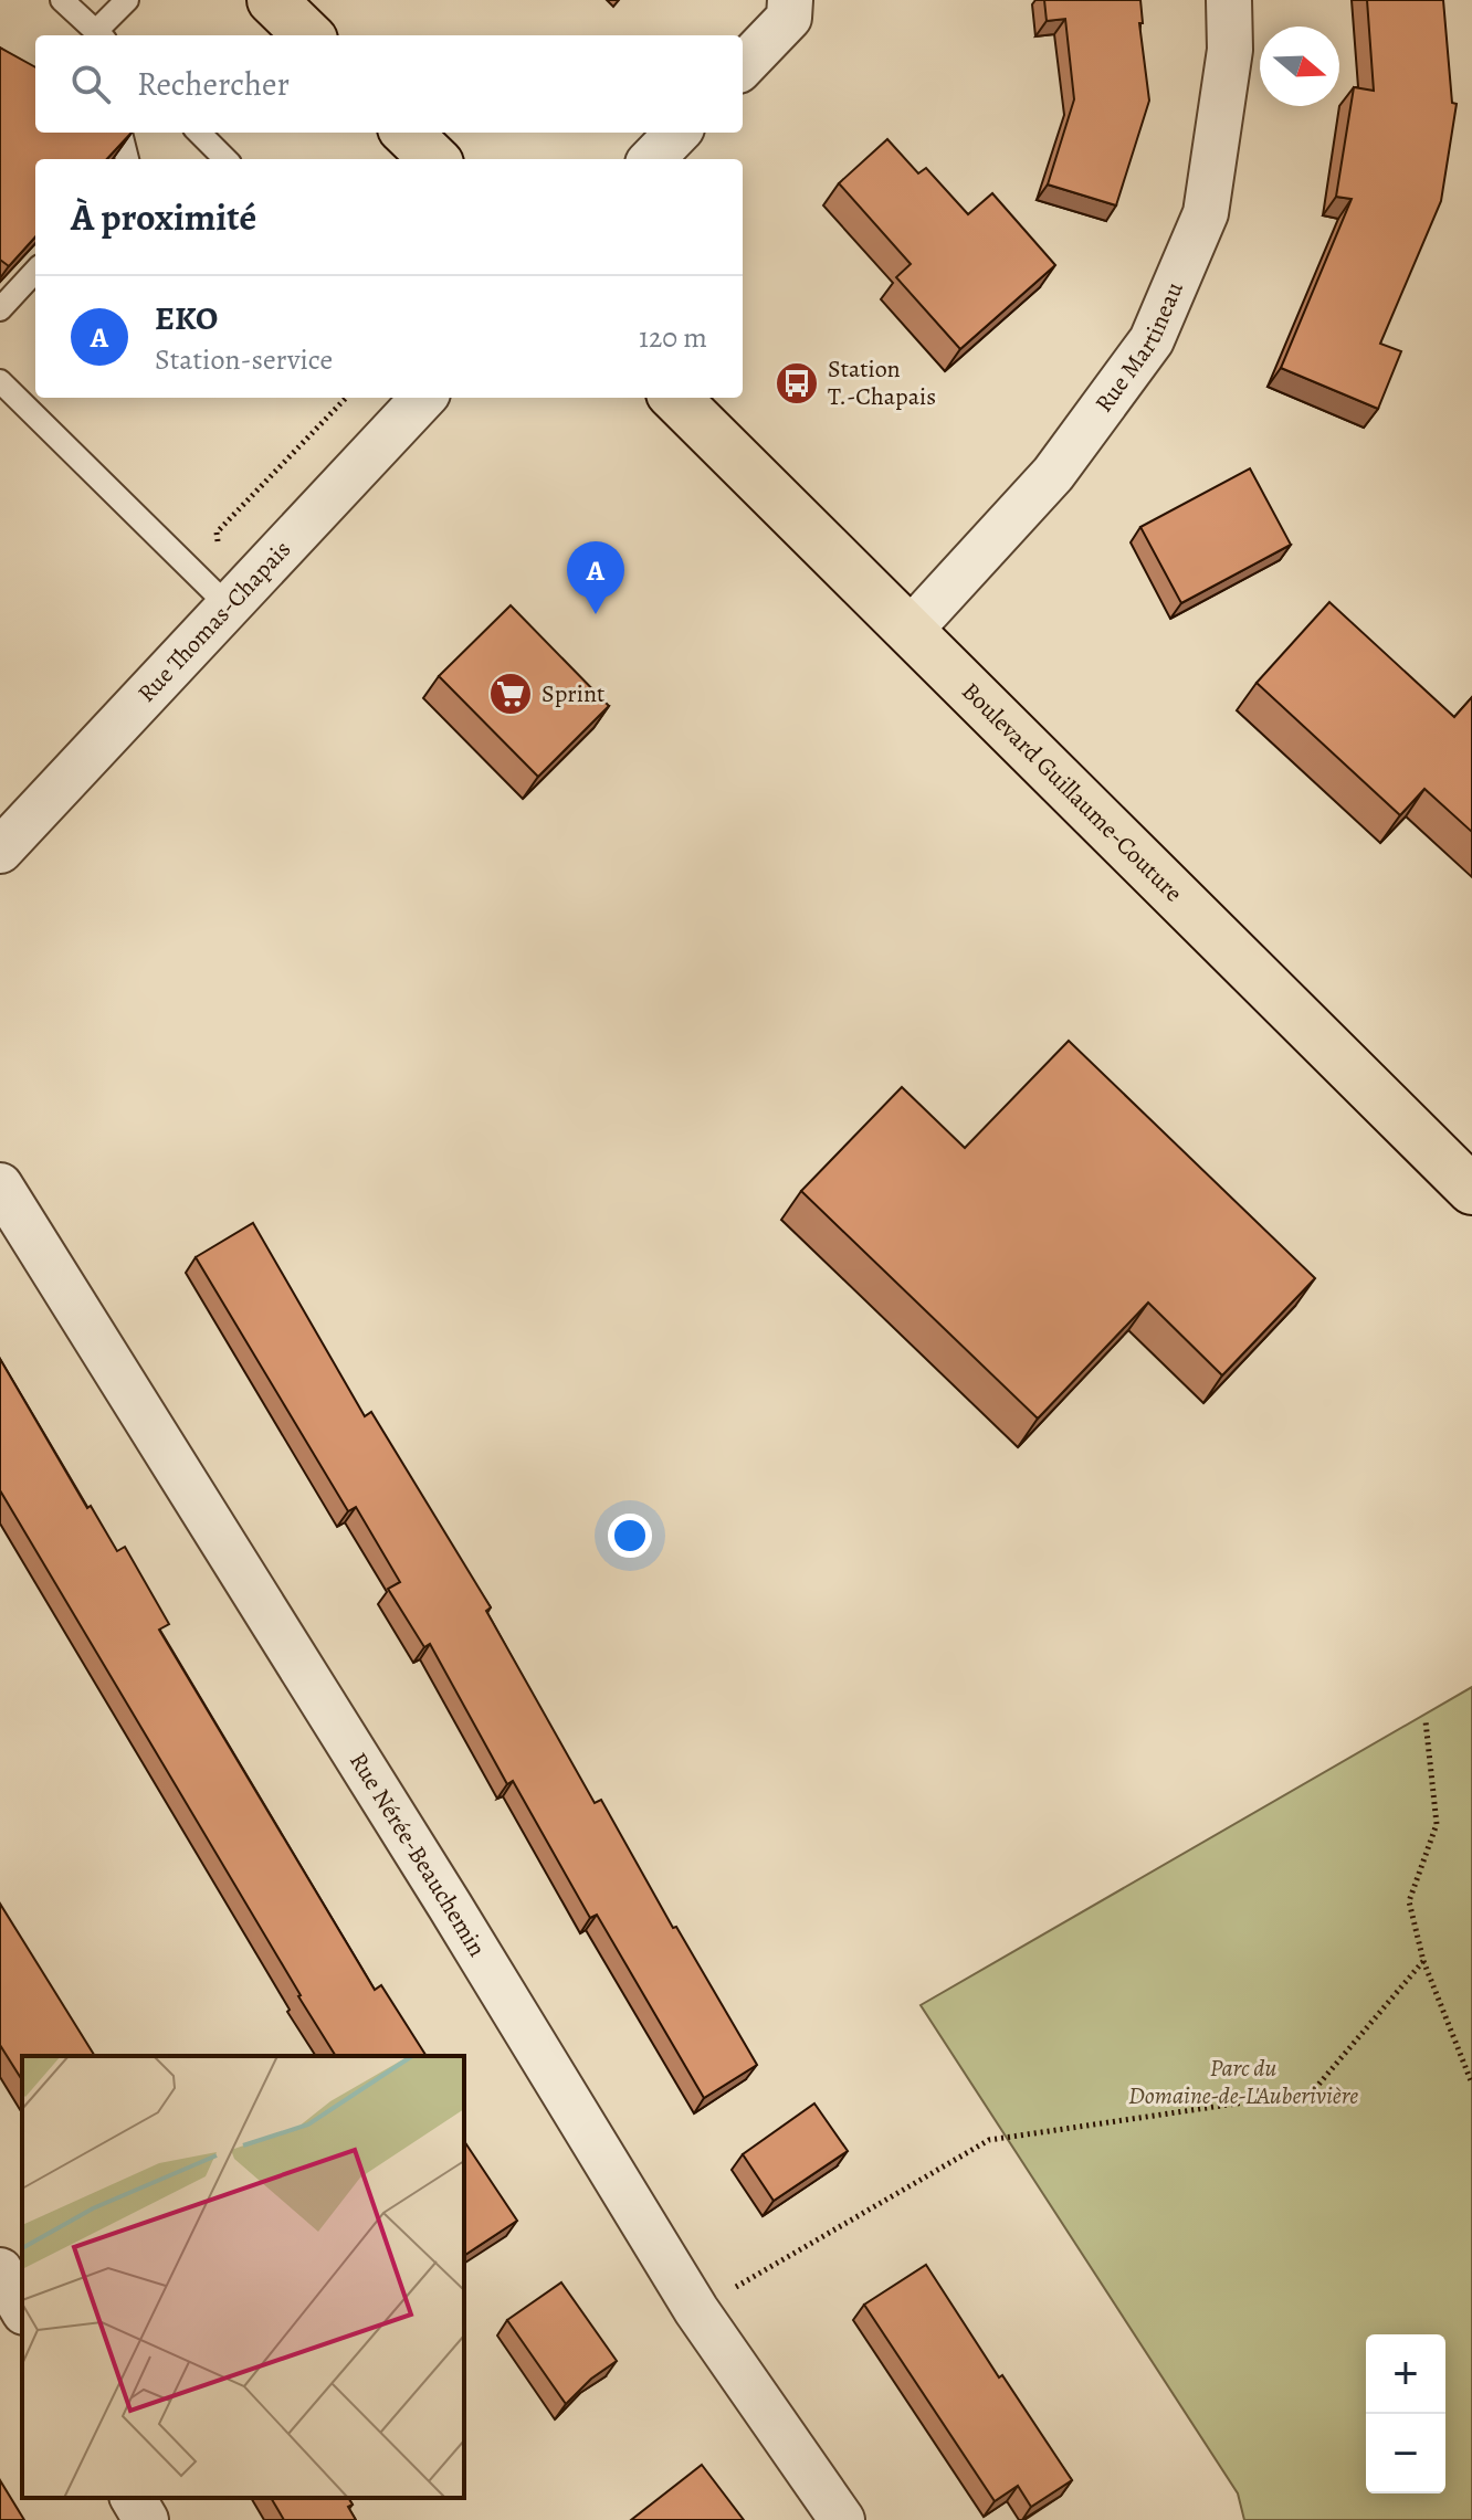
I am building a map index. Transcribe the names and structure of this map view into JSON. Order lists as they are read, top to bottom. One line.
{"streets":{"main road":["Boulevard Guillaume-Couture"],"street":["Rue Martineau","Rue Thomas-Chapais","Rue Nérée-Beauchemin"]},"crossings":[["Rue Martineau","Boulevard Guillaume-Couture"]],"parks":["Parc du Domaine-de-L'Auberivière"],"places":{"bus stop":["Station T.-Chapais"],"supermarket":["Sprint"]},"north":"right","page":{"search":"Rechercher","heading":"À proximité","list":[{"mark":"A","name":"EKO","note":"Station-service","value":"120 m"}],"pins":"A","map_buttons":["+","−"]}}
